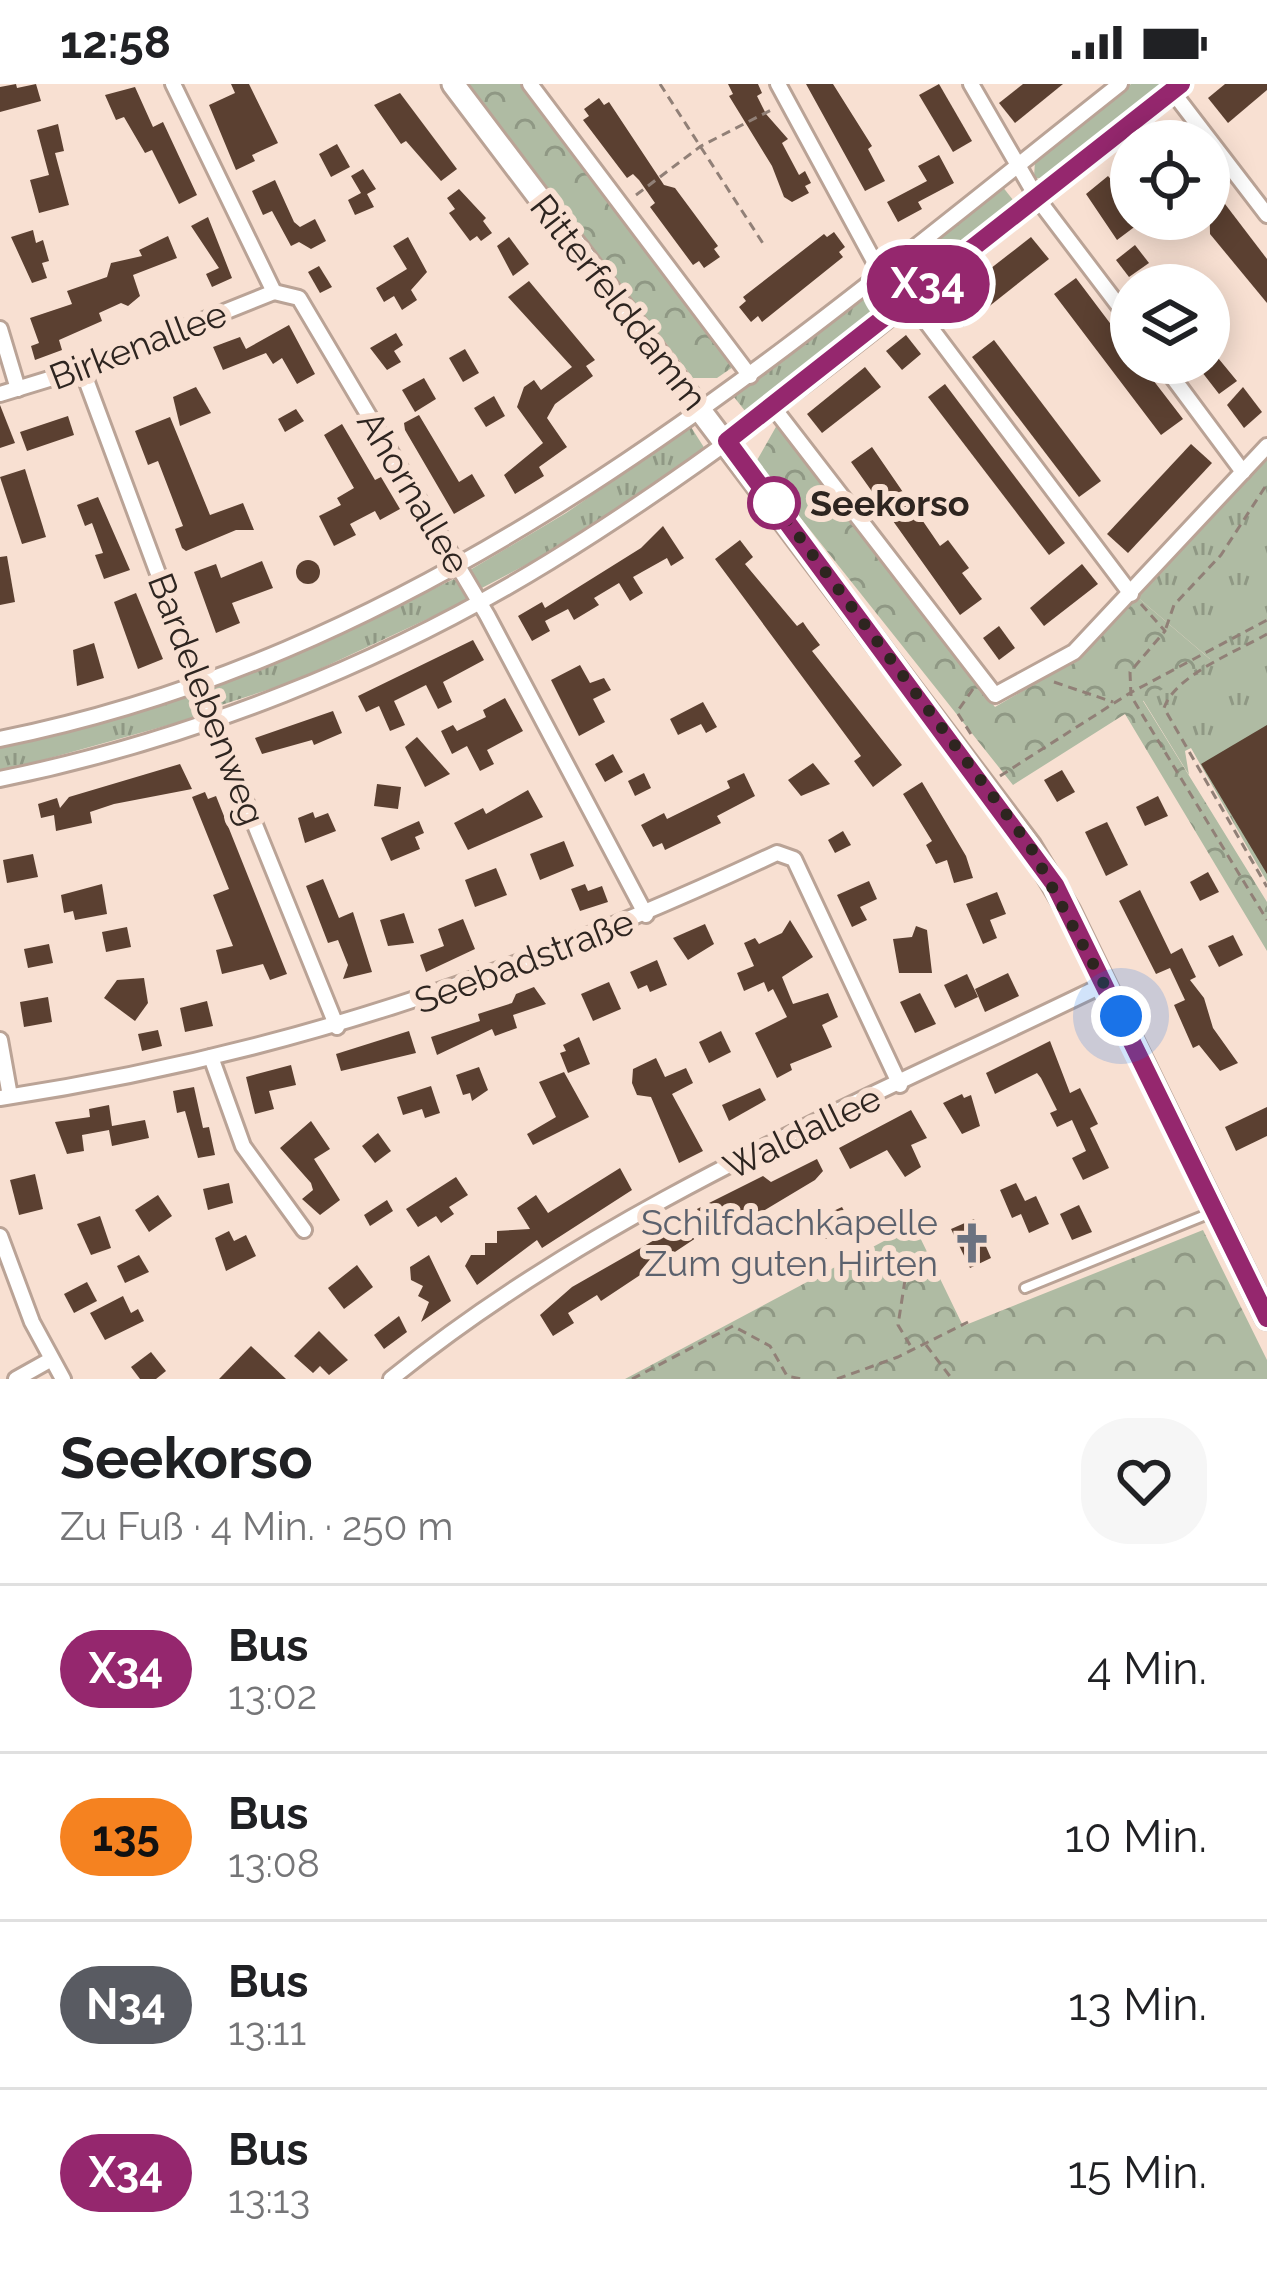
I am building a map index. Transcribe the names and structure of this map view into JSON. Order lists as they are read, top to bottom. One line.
{"streets":{"main road":["Ritterfelddamm"],"street":["Birkenallee","Ahornallee","Bardelebenweg","Seebadstraße","Waldallee"]},"crossings":[["Ritterfelddamm","Waldallee"],["Birkenallee","Ahornallee"],["Birkenallee","Bardelebenweg"],["Ahornallee","Seebadstraße"],["Bardelebenweg","Seebadstraße"],["Seebadstraße","Waldallee"]],"places":{"other":["Seekorso"],"church":["Schilfdachkapelle Zum guten Hirten"]},"lines":["bus line X34"],"page":{"status":"12:58","on_map":"X34","heading":["Seekorso","Zu Fuß · 4 Min. · 250 m"],"list":[{"mark":"X34","name":"Bus","note":"13:02","value":"4 Min."},{"mark":"135","name":"Bus","note":"13:08","value":"10 Min."},{"mark":"N34","name":"Bus","note":"13:11","value":"13 Min."},{"mark":"X34","name":"Bus","note":"13:13","value":"15 Min."}]}}
